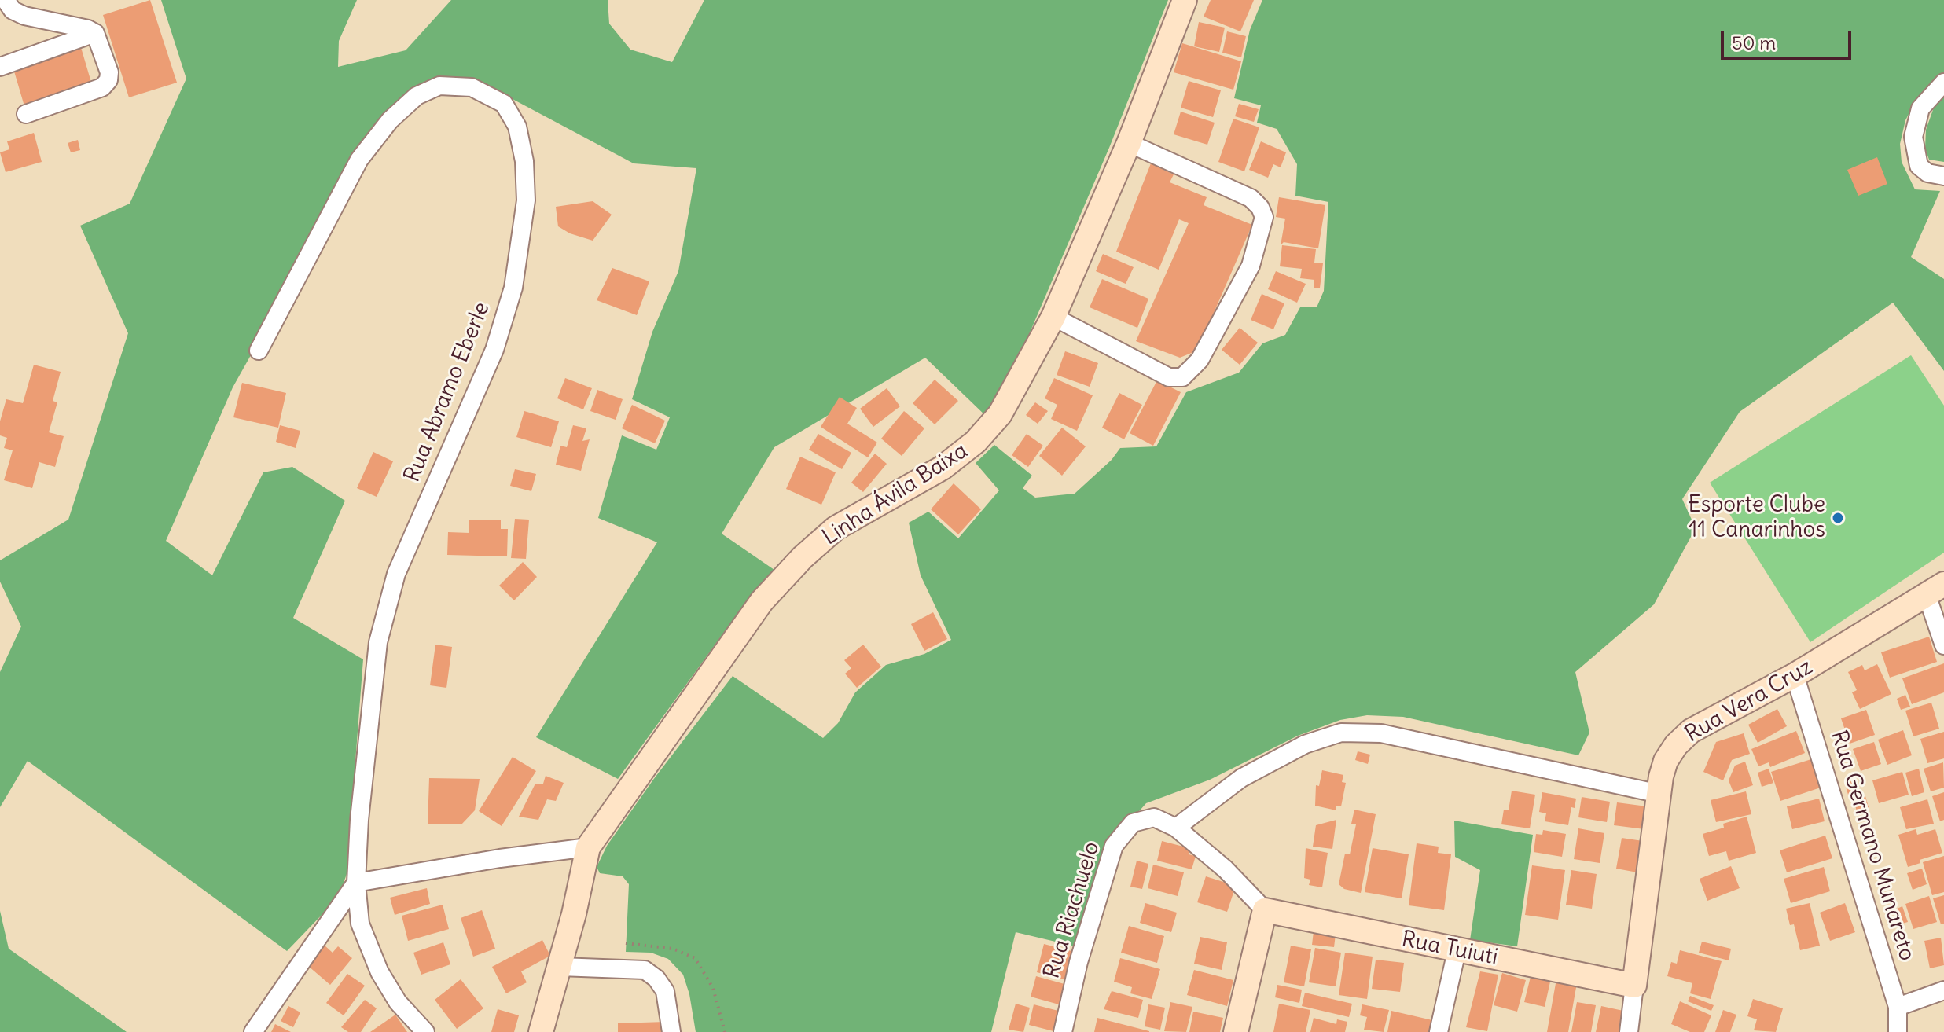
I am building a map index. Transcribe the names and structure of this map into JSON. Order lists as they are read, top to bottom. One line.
{"streets":{"street":["Rua Abramo Eberle","Linha Ávila Baixa","Rua Vera Cruz","Rua Germano Munareto","Rua Riachuelo","Rua Tuiuti"]},"crossings":[["Rua Vera Cruz","Rua Germano Munareto"],["Rua Vera Cruz","Rua Tuiuti"],["Rua Riachuelo","Rua Tuiuti"]],"places":["Esporte Clube 11 Canarinhos"],"scale_bar":"50 m"}
